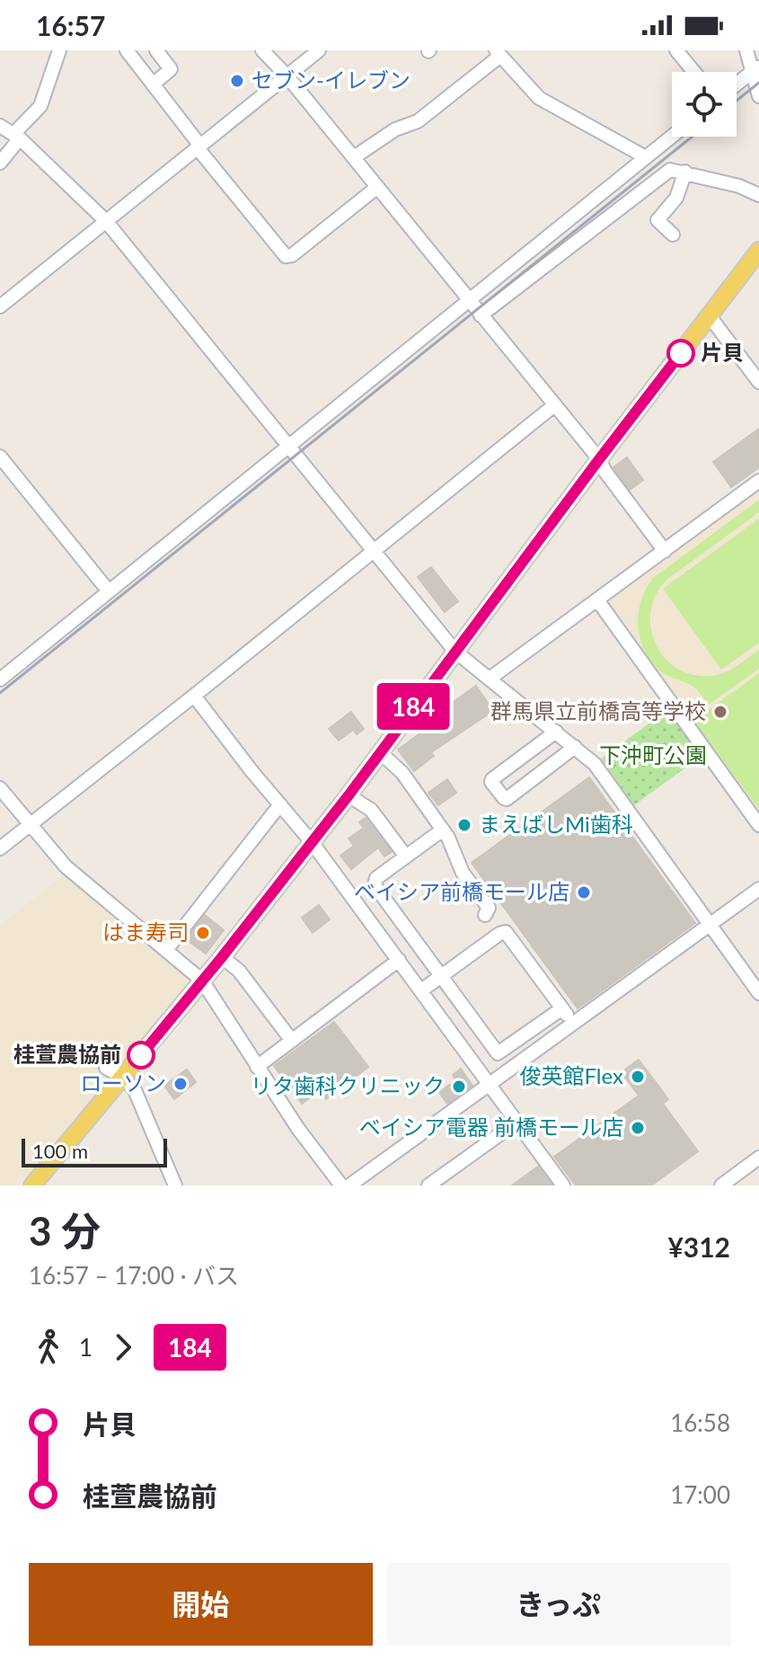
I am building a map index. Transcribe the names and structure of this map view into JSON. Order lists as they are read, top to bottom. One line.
{"parks":["下沖町公園"],"places":["セブン-イレブン","片貝","群馬県立前橋高等学校","まえばしMi歯科","ベイシア前橋モール店","はま寿司","桂萱農協前","俊英館Flex","ローソン","リタ歯科クリニック","ベイシア電器 前橋モール店"],"lines":["bus line 184"],"scale_bar":"100 m","page":{"status":"16:57","on_map":"184","scale":"100 m","heading":["3 分","16:57 – 17:00 · バス","¥312"],"legs":["1","184"],"list":[{"name":"片貝","value":"16:58"},{"name":"桂萱農協前","value":"17:00"}],"buttons":["開始","きっぷ"]}}
